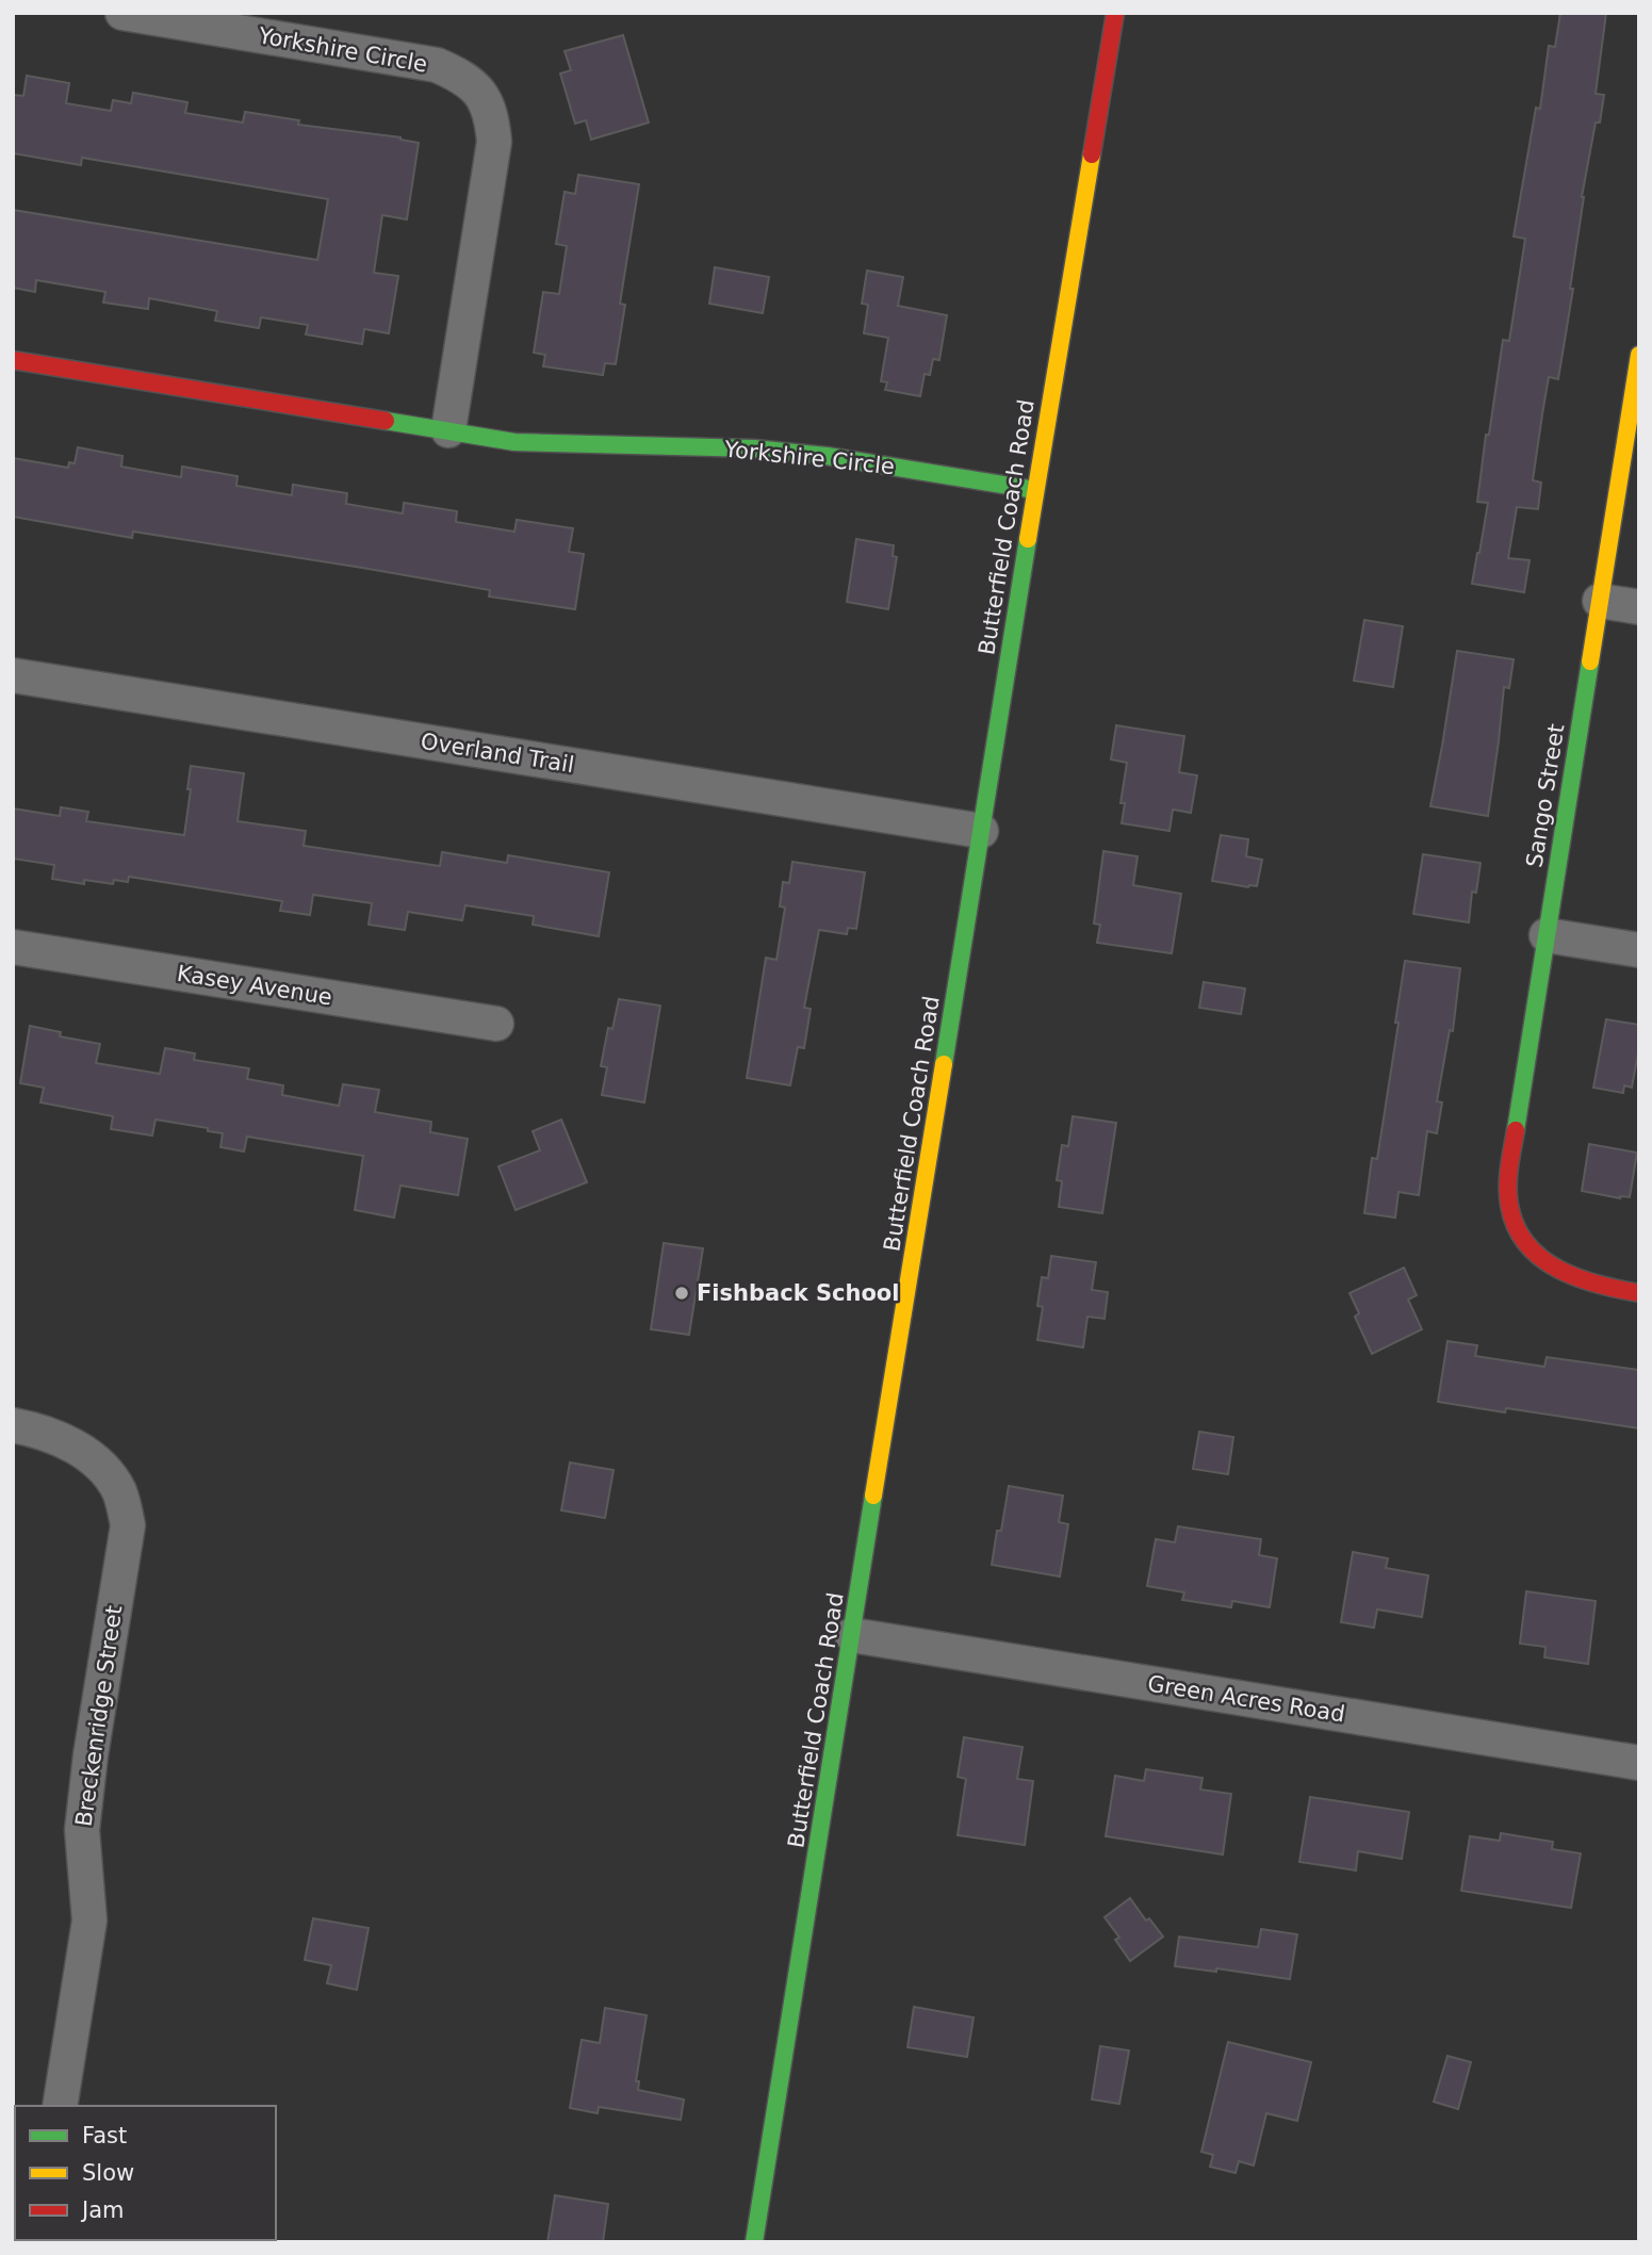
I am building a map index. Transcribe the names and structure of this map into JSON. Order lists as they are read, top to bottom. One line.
{"streets":{"main road":["Yorkshire Circle","Butterfield Coach Road","Sango Street"],"street":["Overland Trail","Kasey Avenue","Green Acres Road","Breckenridge Street"]},"crossings":[["Yorkshire Circle","Butterfield Coach Road"],["Butterfield Coach Road","Overland Trail"],["Butterfield Coach Road","Green Acres Road"]],"places":["Fishback School"],"legend":["Fast","Slow","Jam"]}
